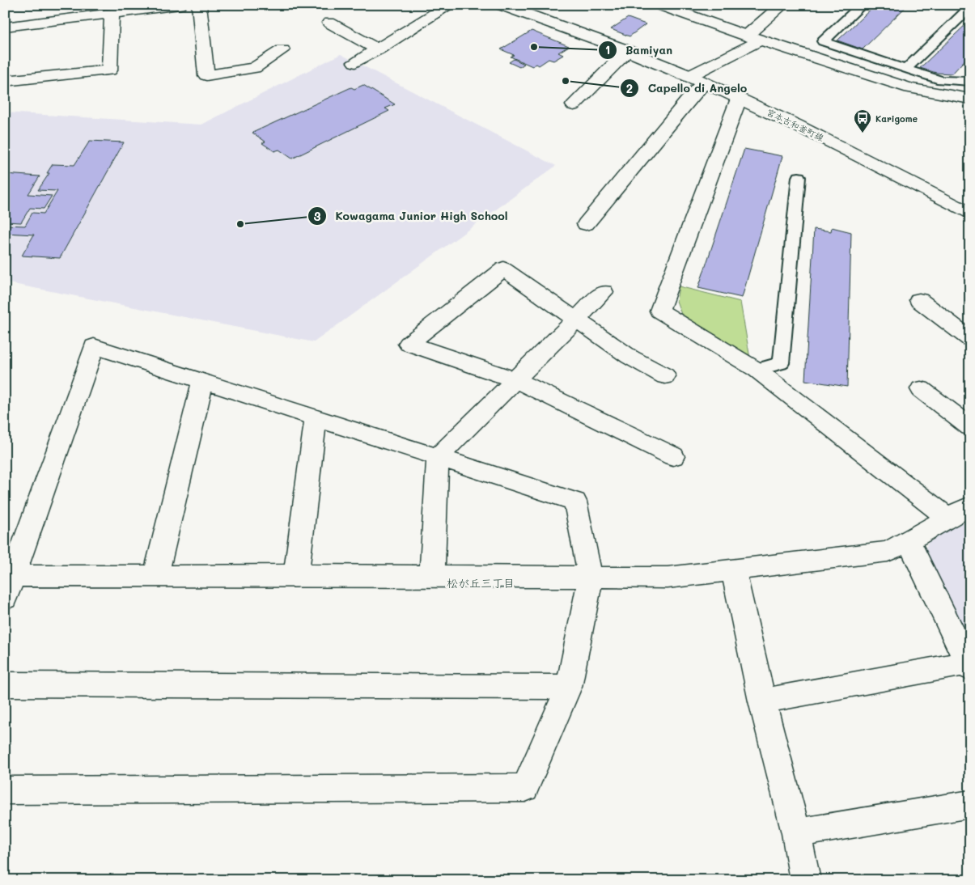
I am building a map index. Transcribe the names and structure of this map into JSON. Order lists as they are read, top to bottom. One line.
{"streets":{"street":["宮本古和釜町線"]},"districts":["松が丘三丁目"],"places":{"other":["Bamiyan","Capello di Angelo","Kowagama Junior High School"],"bus stop":["Karigome"]}}
